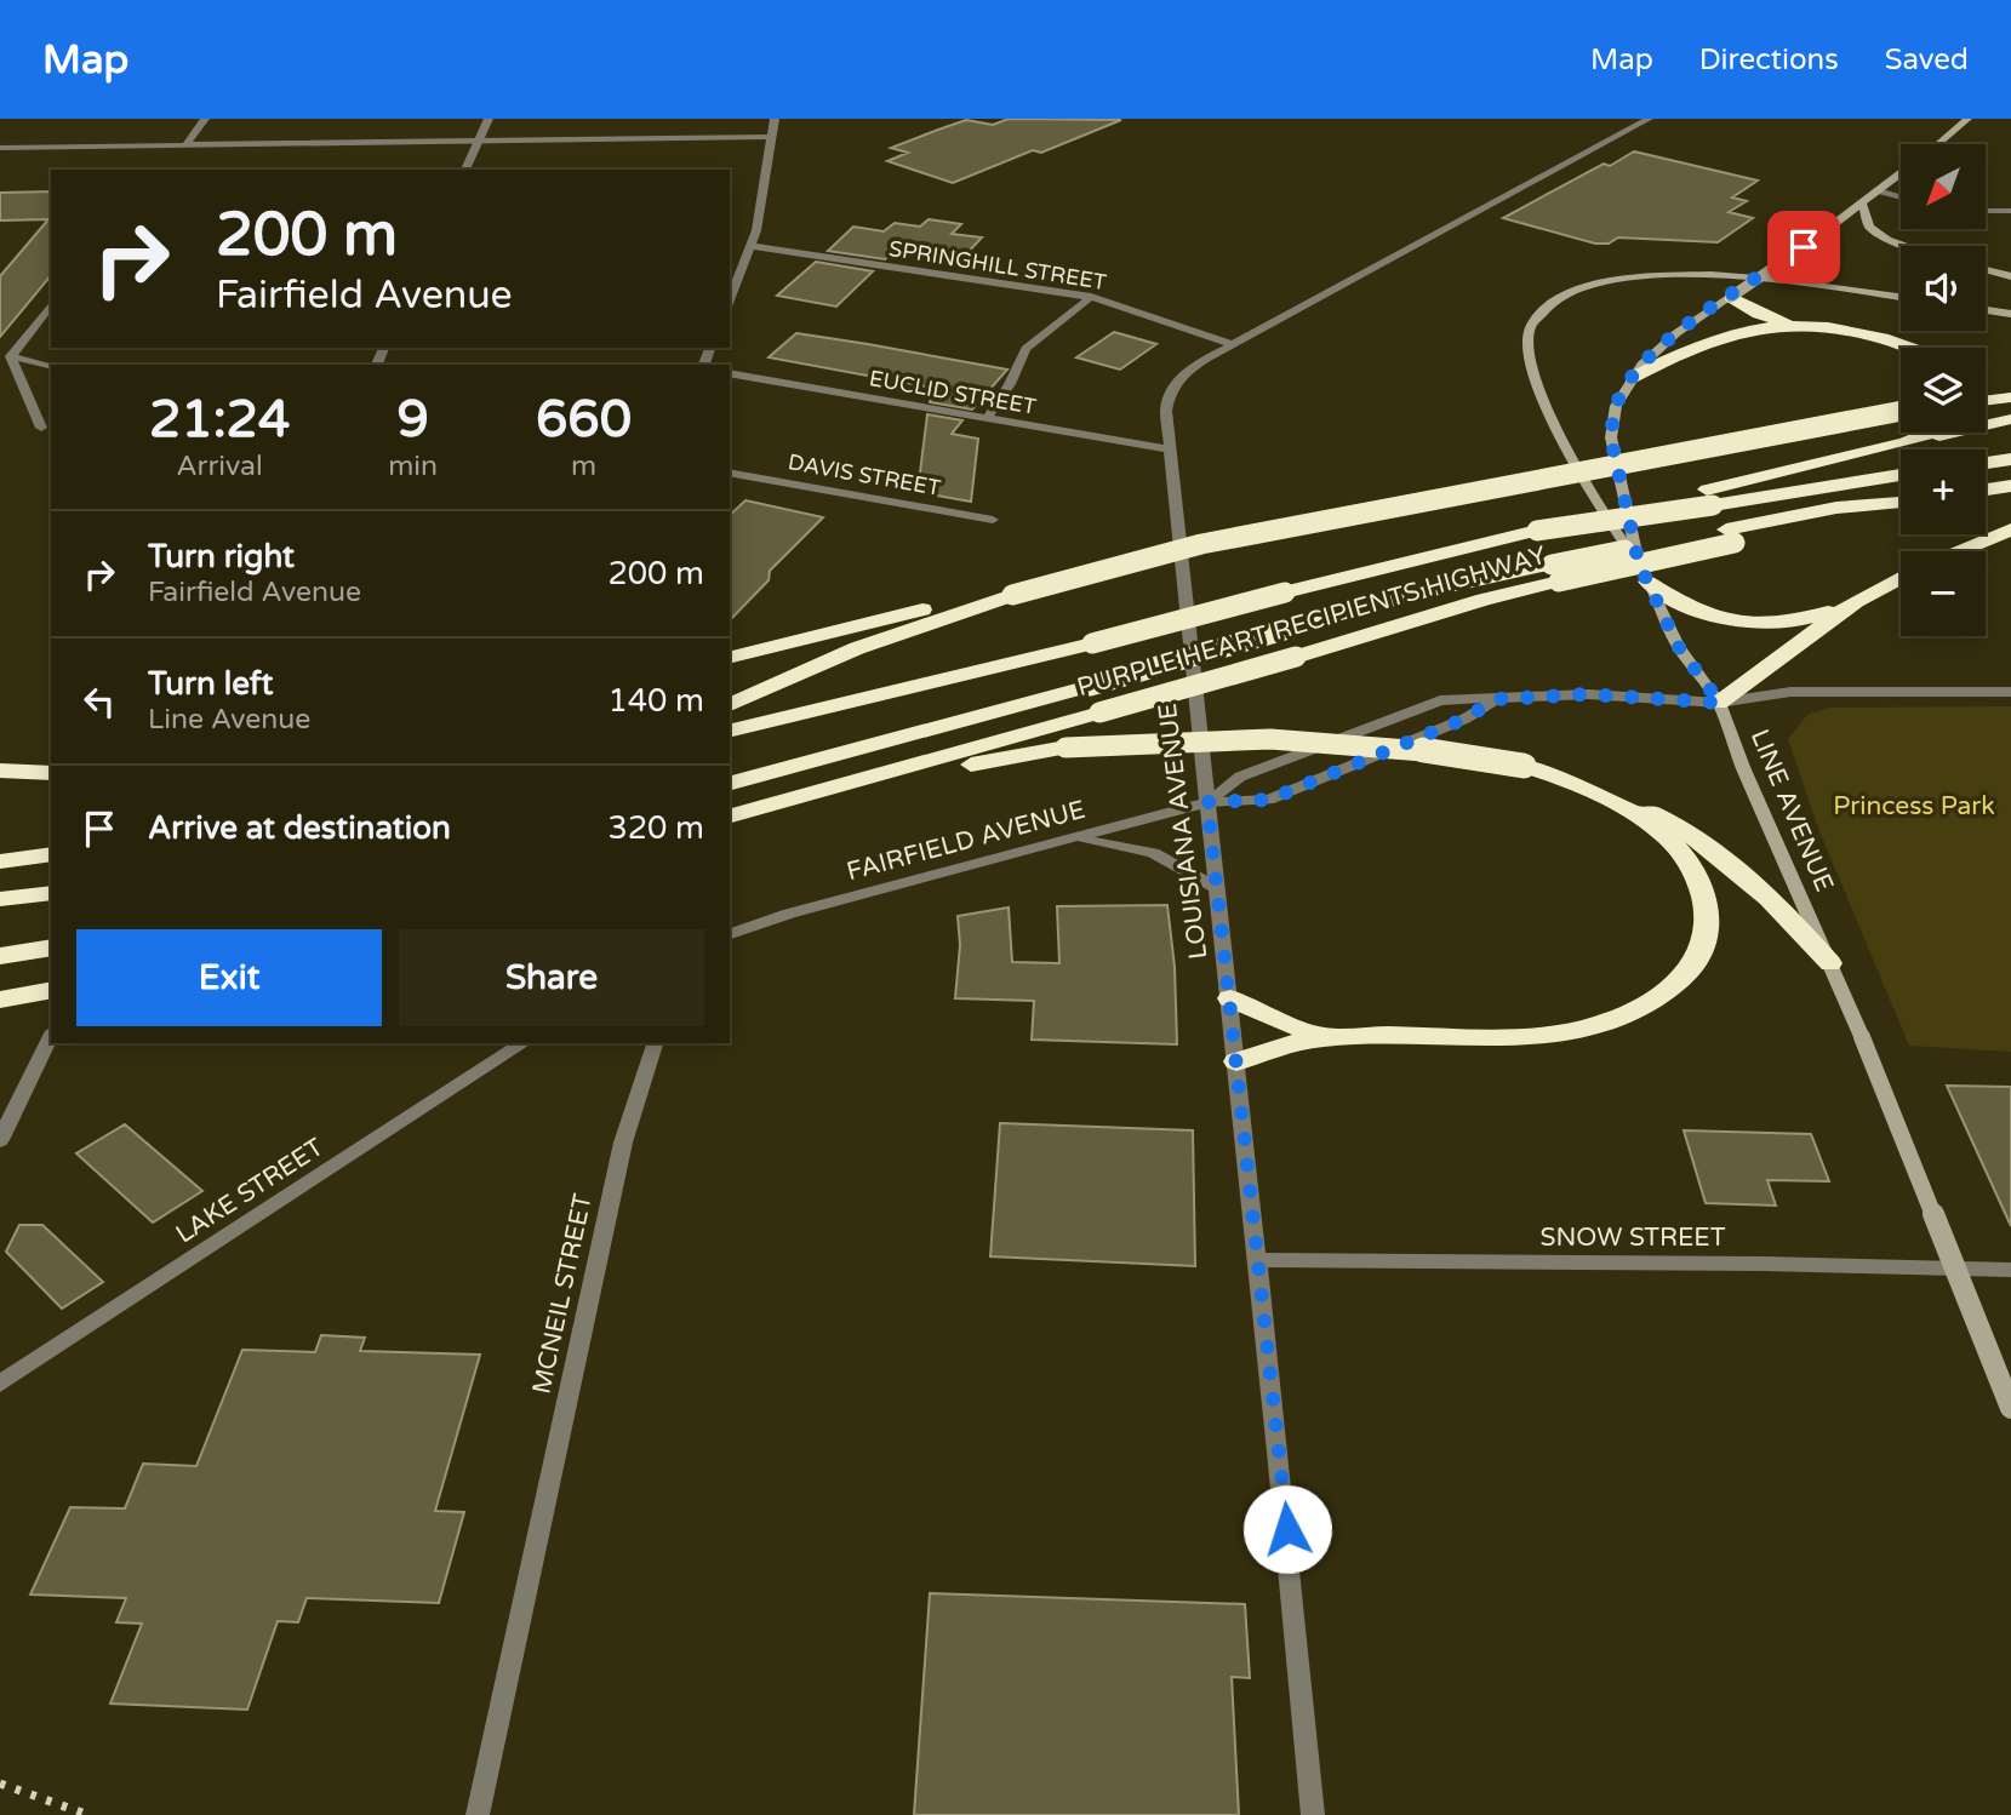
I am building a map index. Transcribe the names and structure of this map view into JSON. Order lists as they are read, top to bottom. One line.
{"streets":{"highway":["PURPLE HEART RECIPIENTS HIGHWAY"],"main road":["LINE AVENUE"],"street":["SPRINGHILL STREET","EUCLID STREET","DAVIS STREET","LOUISIANA AVENUE","FAIRFIELD AVENUE","LAKE STREET","SNOW STREET","MCNEIL STREET"]},"crossings":[["SPRINGHILL STREET","LOUISIANA AVENUE"],["EUCLID STREET","LOUISIANA AVENUE"],["LINE AVENUE","FAIRFIELD AVENUE"],["LOUISIANA AVENUE","FAIRFIELD AVENUE"],["LOUISIANA AVENUE","SNOW STREET"]],"parks":["Princess Park"],"north":"bottom left","page":{"header":"Map","nav":["Map","Directions","Saved"],"map_buttons":["+","−"],"turn":["200 m","Fairfield Avenue"],"eta":["21:24","Arrival","9","min","660","m"],"list":[{"name":"Turn right","note":"Fairfield Avenue","value":"200 m"},{"name":"Turn left","note":"Line Avenue","value":"140 m"},{"name":"Arrive at destination","value":"320 m"}],"buttons":["Exit","Share"]}}
